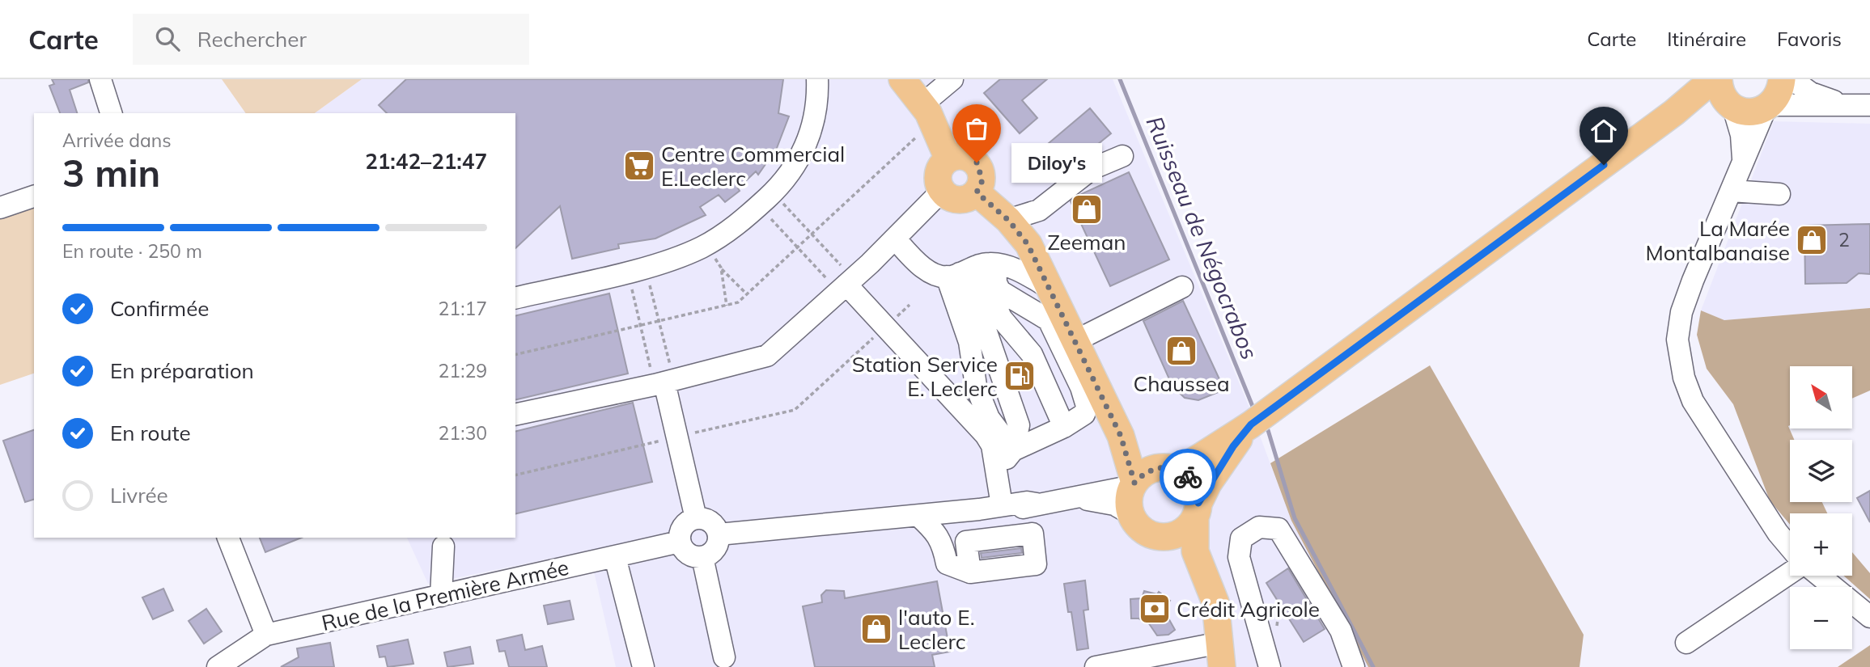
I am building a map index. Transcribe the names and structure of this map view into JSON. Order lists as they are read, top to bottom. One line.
{"streets":{"street":["Rue de la Première Armée"]},"water":["Ruisseau de Négocrabos"],"places":{"other":["Diloy's"],"supermarket":["Centre Commercial E.Leclerc"],"shop":["Zeeman","La Marée Montalbanaise","Chaussea","l'auto E. Leclerc"],"fuel station":["Station Service E. Leclerc"],"bank":["Crédit Agricole"]},"house_numbers":["2"],"north":"top left","page":{"header":"Carte","search":"Rechercher","nav":["Carte","Itinéraire","Favoris"],"heading":["3 min","Arrivée dans","21:42–21:47"],"bubble":"Diloy's","bar":"En route · 250 m","list":[["Confirmée","21:17"],["En préparation","21:29"],["En route","21:30"],"Livrée"],"map_buttons":["+","−"]}}
